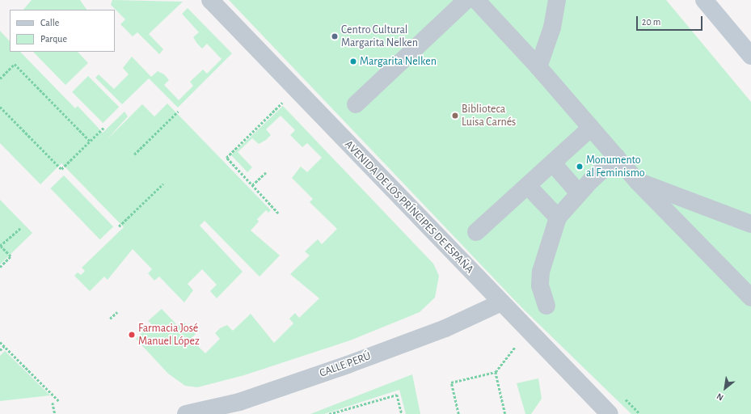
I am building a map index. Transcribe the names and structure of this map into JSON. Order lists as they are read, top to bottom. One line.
{"streets":{"street":["AVENIDA DE LOS PRÍNCIPES DE ESPAÑA","CALLE PERÚ"]},"crossings":[["AVENIDA DE LOS PRÍNCIPES DE ESPAÑA","CALLE PERÚ"]],"places":["Centro Cultural Margarita Nelken","Margarita Nelken","Biblioteca Luisa Carnés","Monumento al Feminismo","Farmacia José Manuel López"],"legend":["Calle","Parque"],"scale_bar":"20 m","north":"bottom left"}
